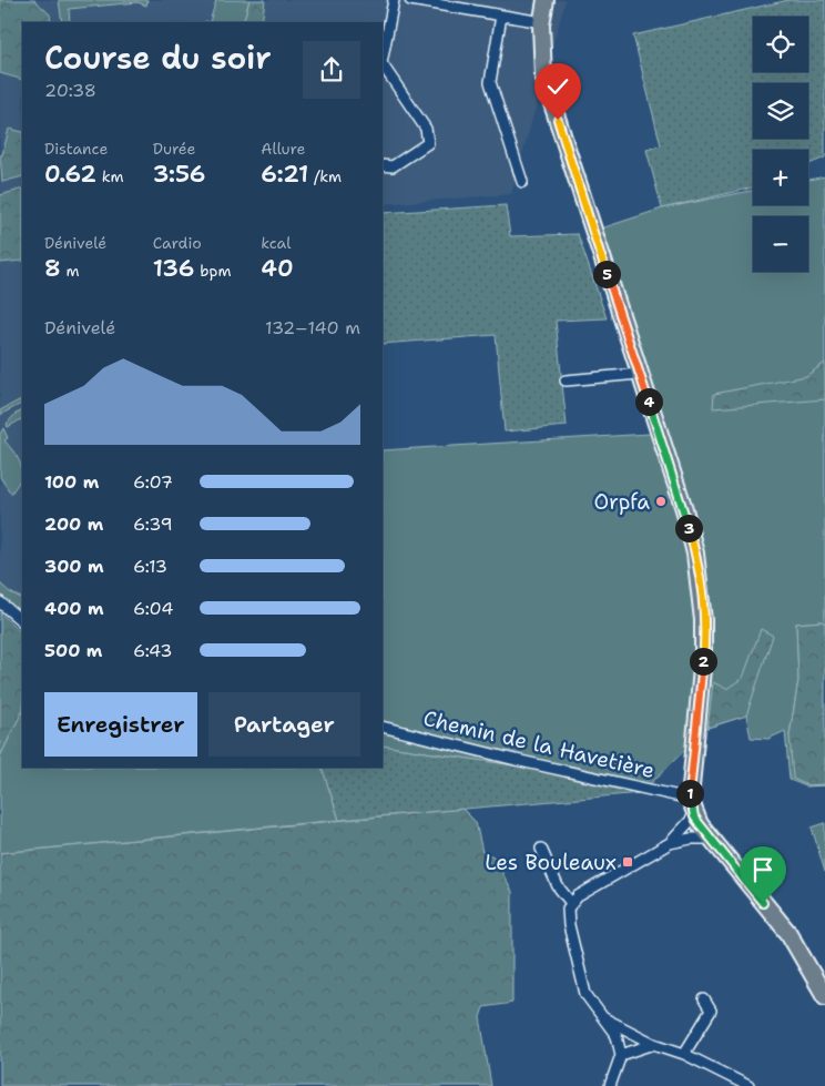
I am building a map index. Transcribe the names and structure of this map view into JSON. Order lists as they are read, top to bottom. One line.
{"streets":{"street":["Chemin de la Havetière"]},"places":{"other":["Orpfa"],"transit":["Les Bouleaux"]},"page":{"map_buttons":["+","−"],"heading":["Course du soir","20:38"],"stats":[["Distance","0.62 km"],["Durée","3:56"],["Allure","6:21 /km"],["Dénivelé","8 m"],["Cardio","136 bpm"],["kcal","40"]],"pins":["5","4","3","2","1"],"chart":["Dénivelé","132–140 m"],"list":[{"name":"100 m","note":"6:07"},{"name":"200 m","note":"6:39"},{"name":"300 m","note":"6:13"},{"name":"400 m","note":"6:04"},{"name":"500 m","note":"6:43"}],"buttons":["Enregistrer","Partager"]}}
